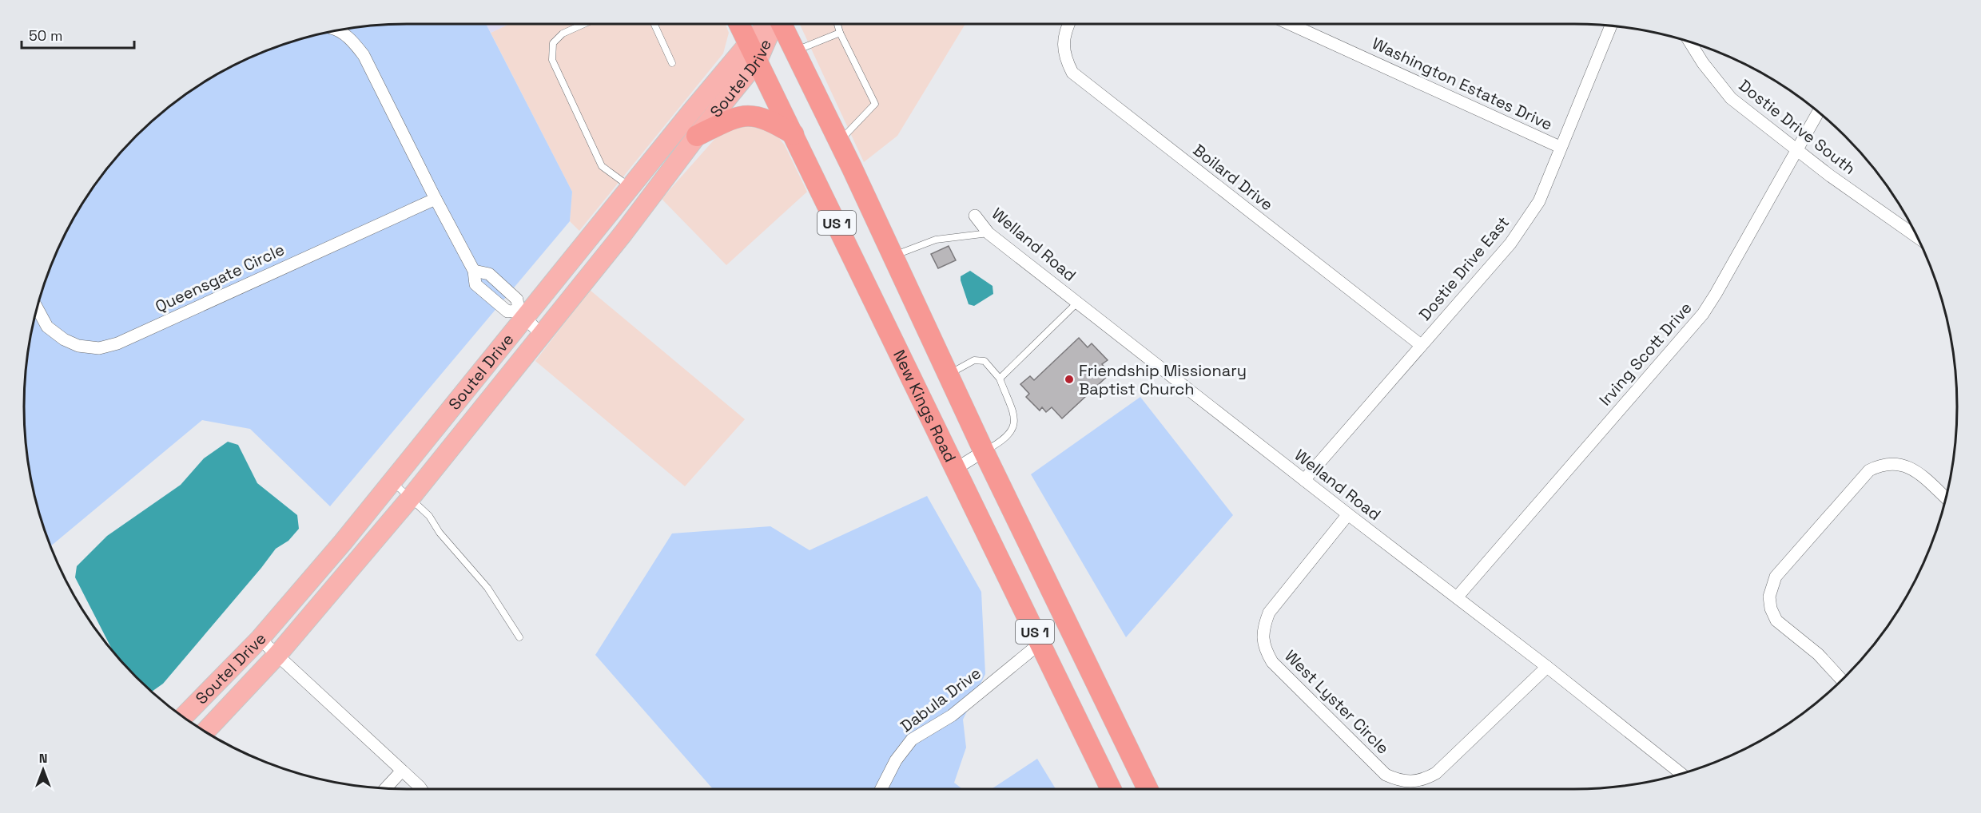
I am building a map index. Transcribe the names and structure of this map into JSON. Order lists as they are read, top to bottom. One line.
{"streets":{"highway":["US 1","New Kings Road"],"main road":["Soutel Drive"],"street":["Washington Estates Drive","Dostie Drive South","Boilard Drive","Welland Road","Dostie Drive East","Queensgate Circle","Irving Scott Drive","Dabula Drive","West Lyster Circle"]},"crossings":[["Soutel Drive","New Kings Road"],["Washington Estates Drive","Dostie Drive East"],["Dostie Drive South","Irving Scott Drive"],["Boilard Drive","Dostie Drive East"],["Welland Road","Dostie Drive East"],["Welland Road","Irving Scott Drive"],["Welland Road","West Lyster Circle"],["New Kings Road","Dabula Drive"]],"places":["Friendship Missionary Baptist Church"],"scale_bar":"50 m","north":"top"}
